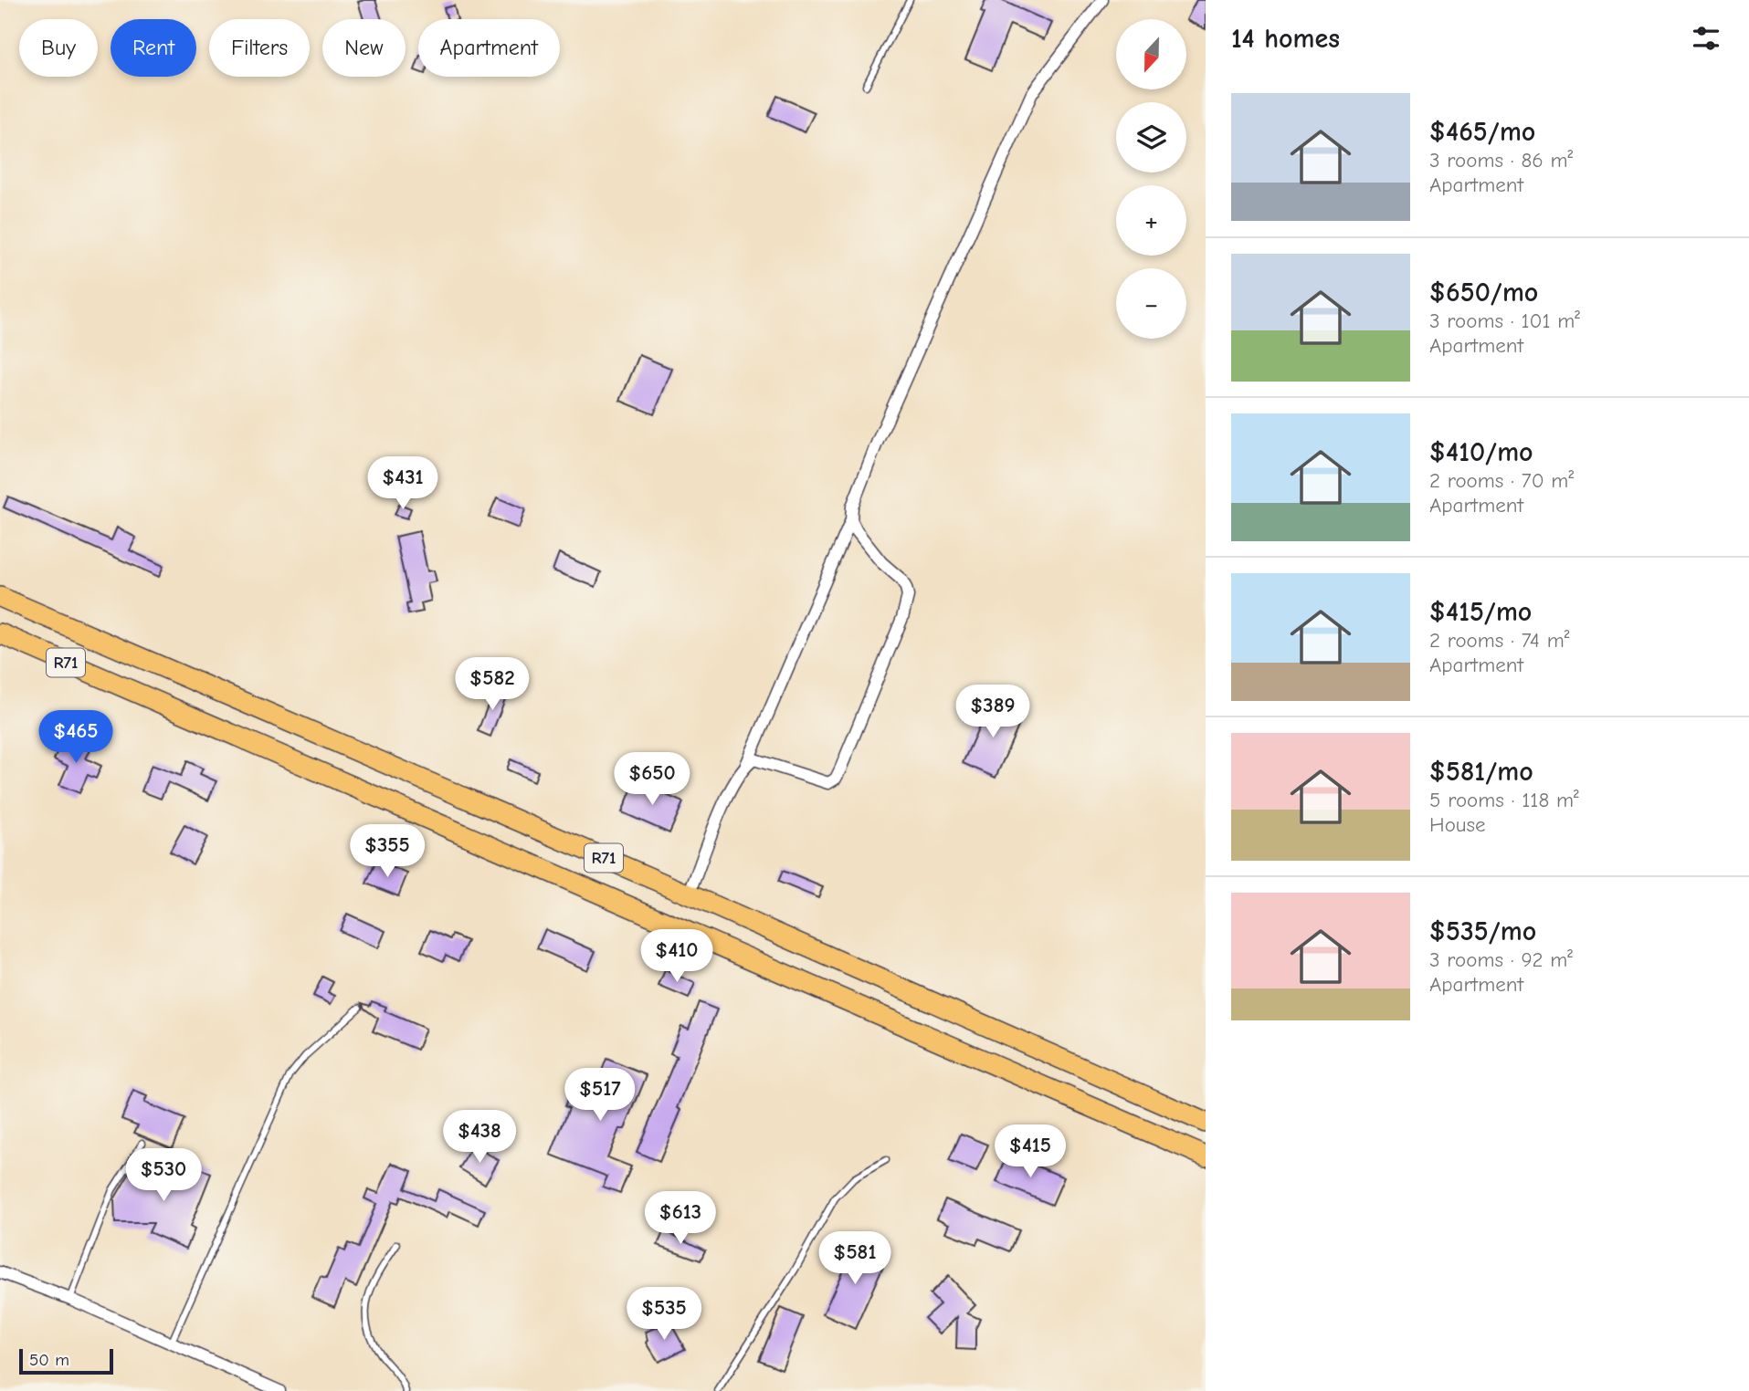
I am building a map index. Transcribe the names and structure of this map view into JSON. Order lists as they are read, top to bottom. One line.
{"streets":{"main road":["R71"]},"scale_bar":"50 m","north":"bottom","page":{"heading":"14 homes","map_buttons":["+","−"],"chip":["Buy","Rent","Filters","New","Apartment"],"list":[{"name":"$465/mo","note":"3 rooms · 86 m² · Apartment"},{"name":"$650/mo","note":"3 rooms · 101 m² · Apartment"},{"name":"$410/mo","note":"2 rooms · 70 m² · Apartment"},{"name":"$415/mo","note":"2 rooms · 74 m² · Apartment"},{"name":"$581/mo","note":"5 rooms · 118 m² · House"},{"name":"$535/mo","note":"3 rooms · 92 m² · Apartment"}],"price":["$431","$582","$389","$465","$650","$355","$410","$517","$438","$415","$530","$613","$581","$535"],"scale":"50 m"}}
